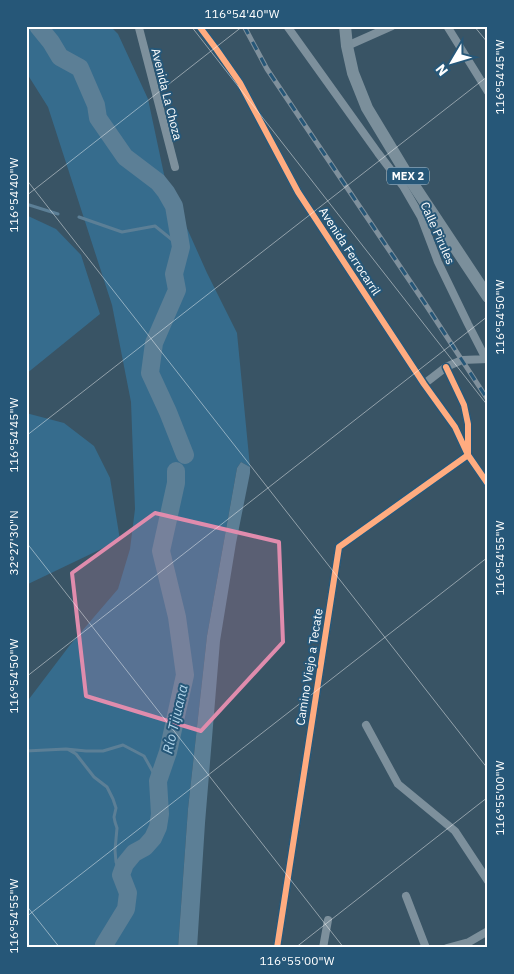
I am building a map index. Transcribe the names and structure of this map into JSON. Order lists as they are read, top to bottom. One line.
{"streets":{"main road":["MEX 2"],"street":["Avenida La Choza","Calle Pirules","Avenida Ferrocarril","Camino Viejo a Tecate"]},"crossings":[["MEX 2","Calle Pirules"],["Avenida Ferrocarril","Camino Viejo a Tecate"]],"water":["Río Tijuana"],"north":"bottom left","coordinates":["116°54'40\"W","116°54'45\"W","116°54'50\"W","32°27'30\"N","116°54'55\"W","116°55'00\"W"]}
